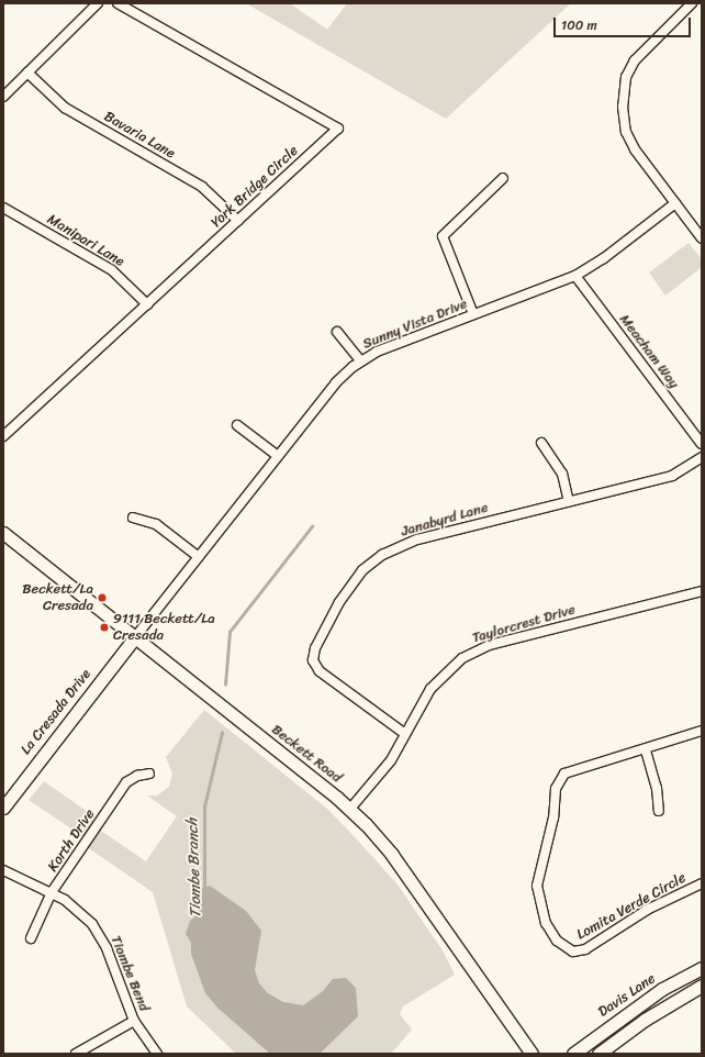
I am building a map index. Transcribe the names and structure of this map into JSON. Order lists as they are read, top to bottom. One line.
{"streets":{"street":["Bavaria Lane","York Bridge Circle","Manipari Lane","Sunny Vista Drive","Meacham Way","Janabyrd Lane","Taylorcrest Drive","La Cresada Drive","Beckett Road","Korth Drive","Lomita Verde Circle","Tiombe Bend","Davis Lane"]},"crossings":[["Bavaria Lane","York Bridge Circle"],["York Bridge Circle","Manipari Lane"],["Sunny Vista Drive","Meacham Way"],["Sunny Vista Drive","La Cresada Drive"],["Sunny Vista Drive","Beckett Road"],["Janabyrd Lane","Taylorcrest Drive"],["Taylorcrest Drive","Beckett Road"],["La Cresada Drive","Beckett Road"],["Korth Drive","Tiombe Bend"]],"water":["Tiombe Branch"],"places":["Beckett/La Cresada","9111 Beckett/La Cresada"],"scale_bar":"100 m"}
